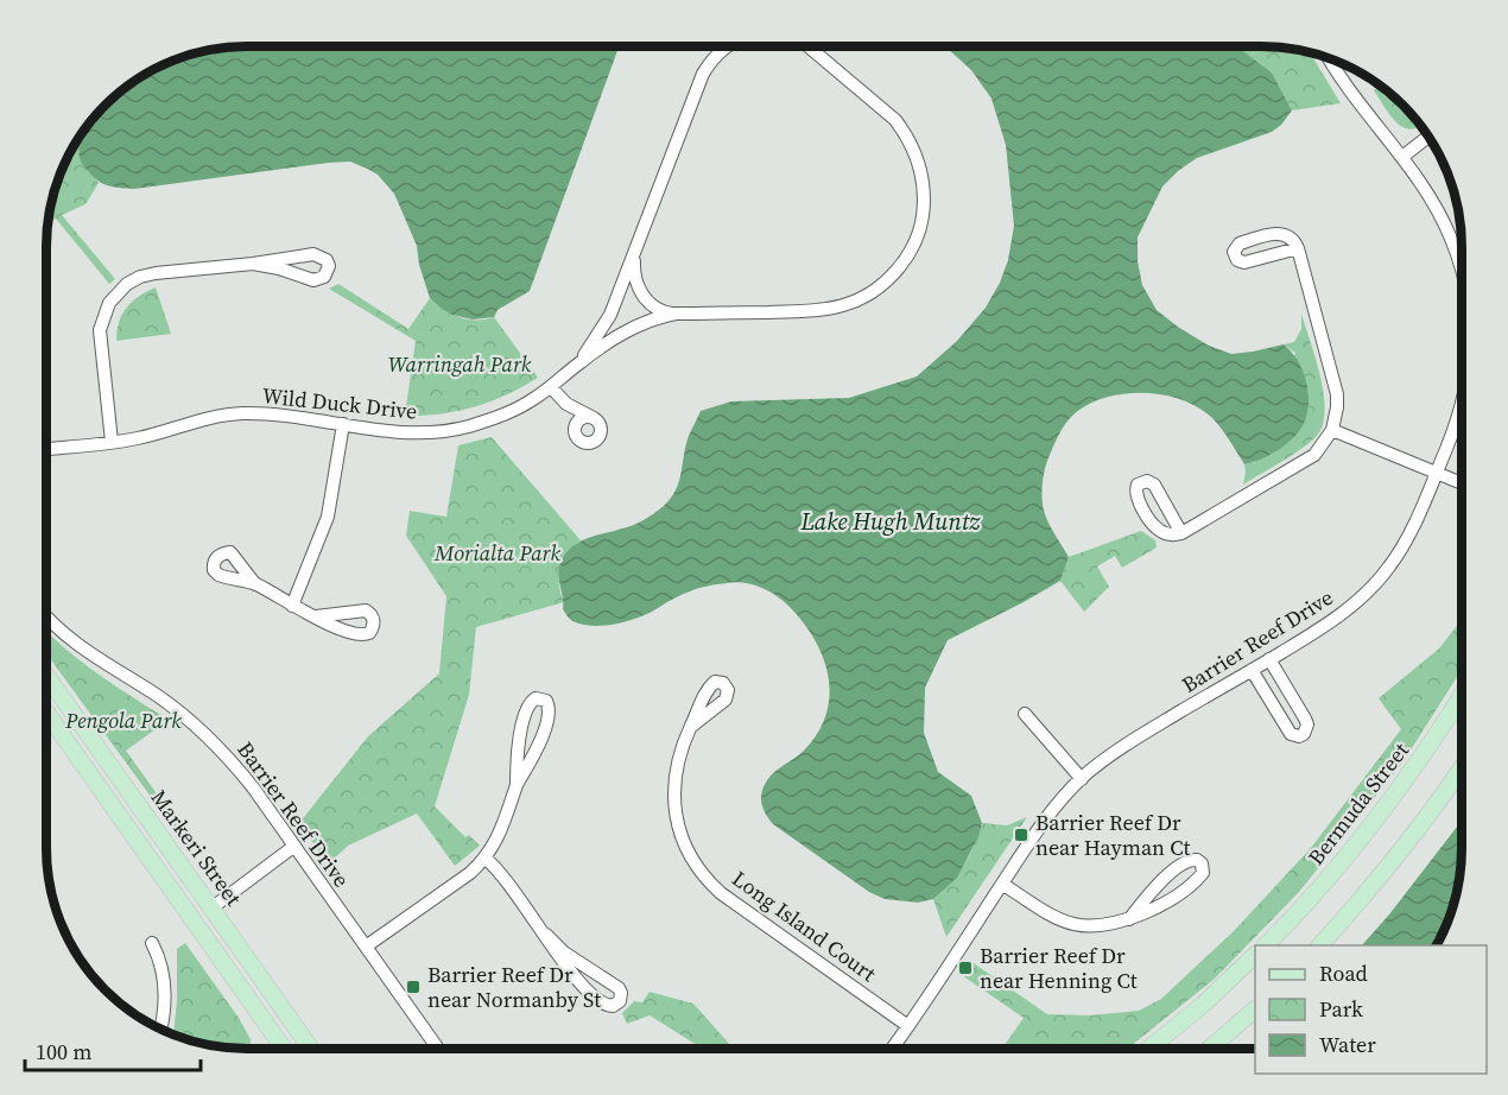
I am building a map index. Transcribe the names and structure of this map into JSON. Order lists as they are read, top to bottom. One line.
{"streets":{"main road":["Bermuda Street","Markeri Street"],"street":["Wild Duck Drive","Barrier Reef Drive","Long Island Court"]},"crossings":[["Barrier Reef Drive","Long Island Court"]],"water":["Lake Hugh Muntz"],"parks":["Warringah Park","Morialta Park","Pengola Park"],"places":{"transit":["Barrier Reef Dr near Hayman Ct","Barrier Reef Dr near Henning Ct","Barrier Reef Dr near Normanby St"]},"legend":["Road","Park","Water"],"scale_bar":"100 m"}
